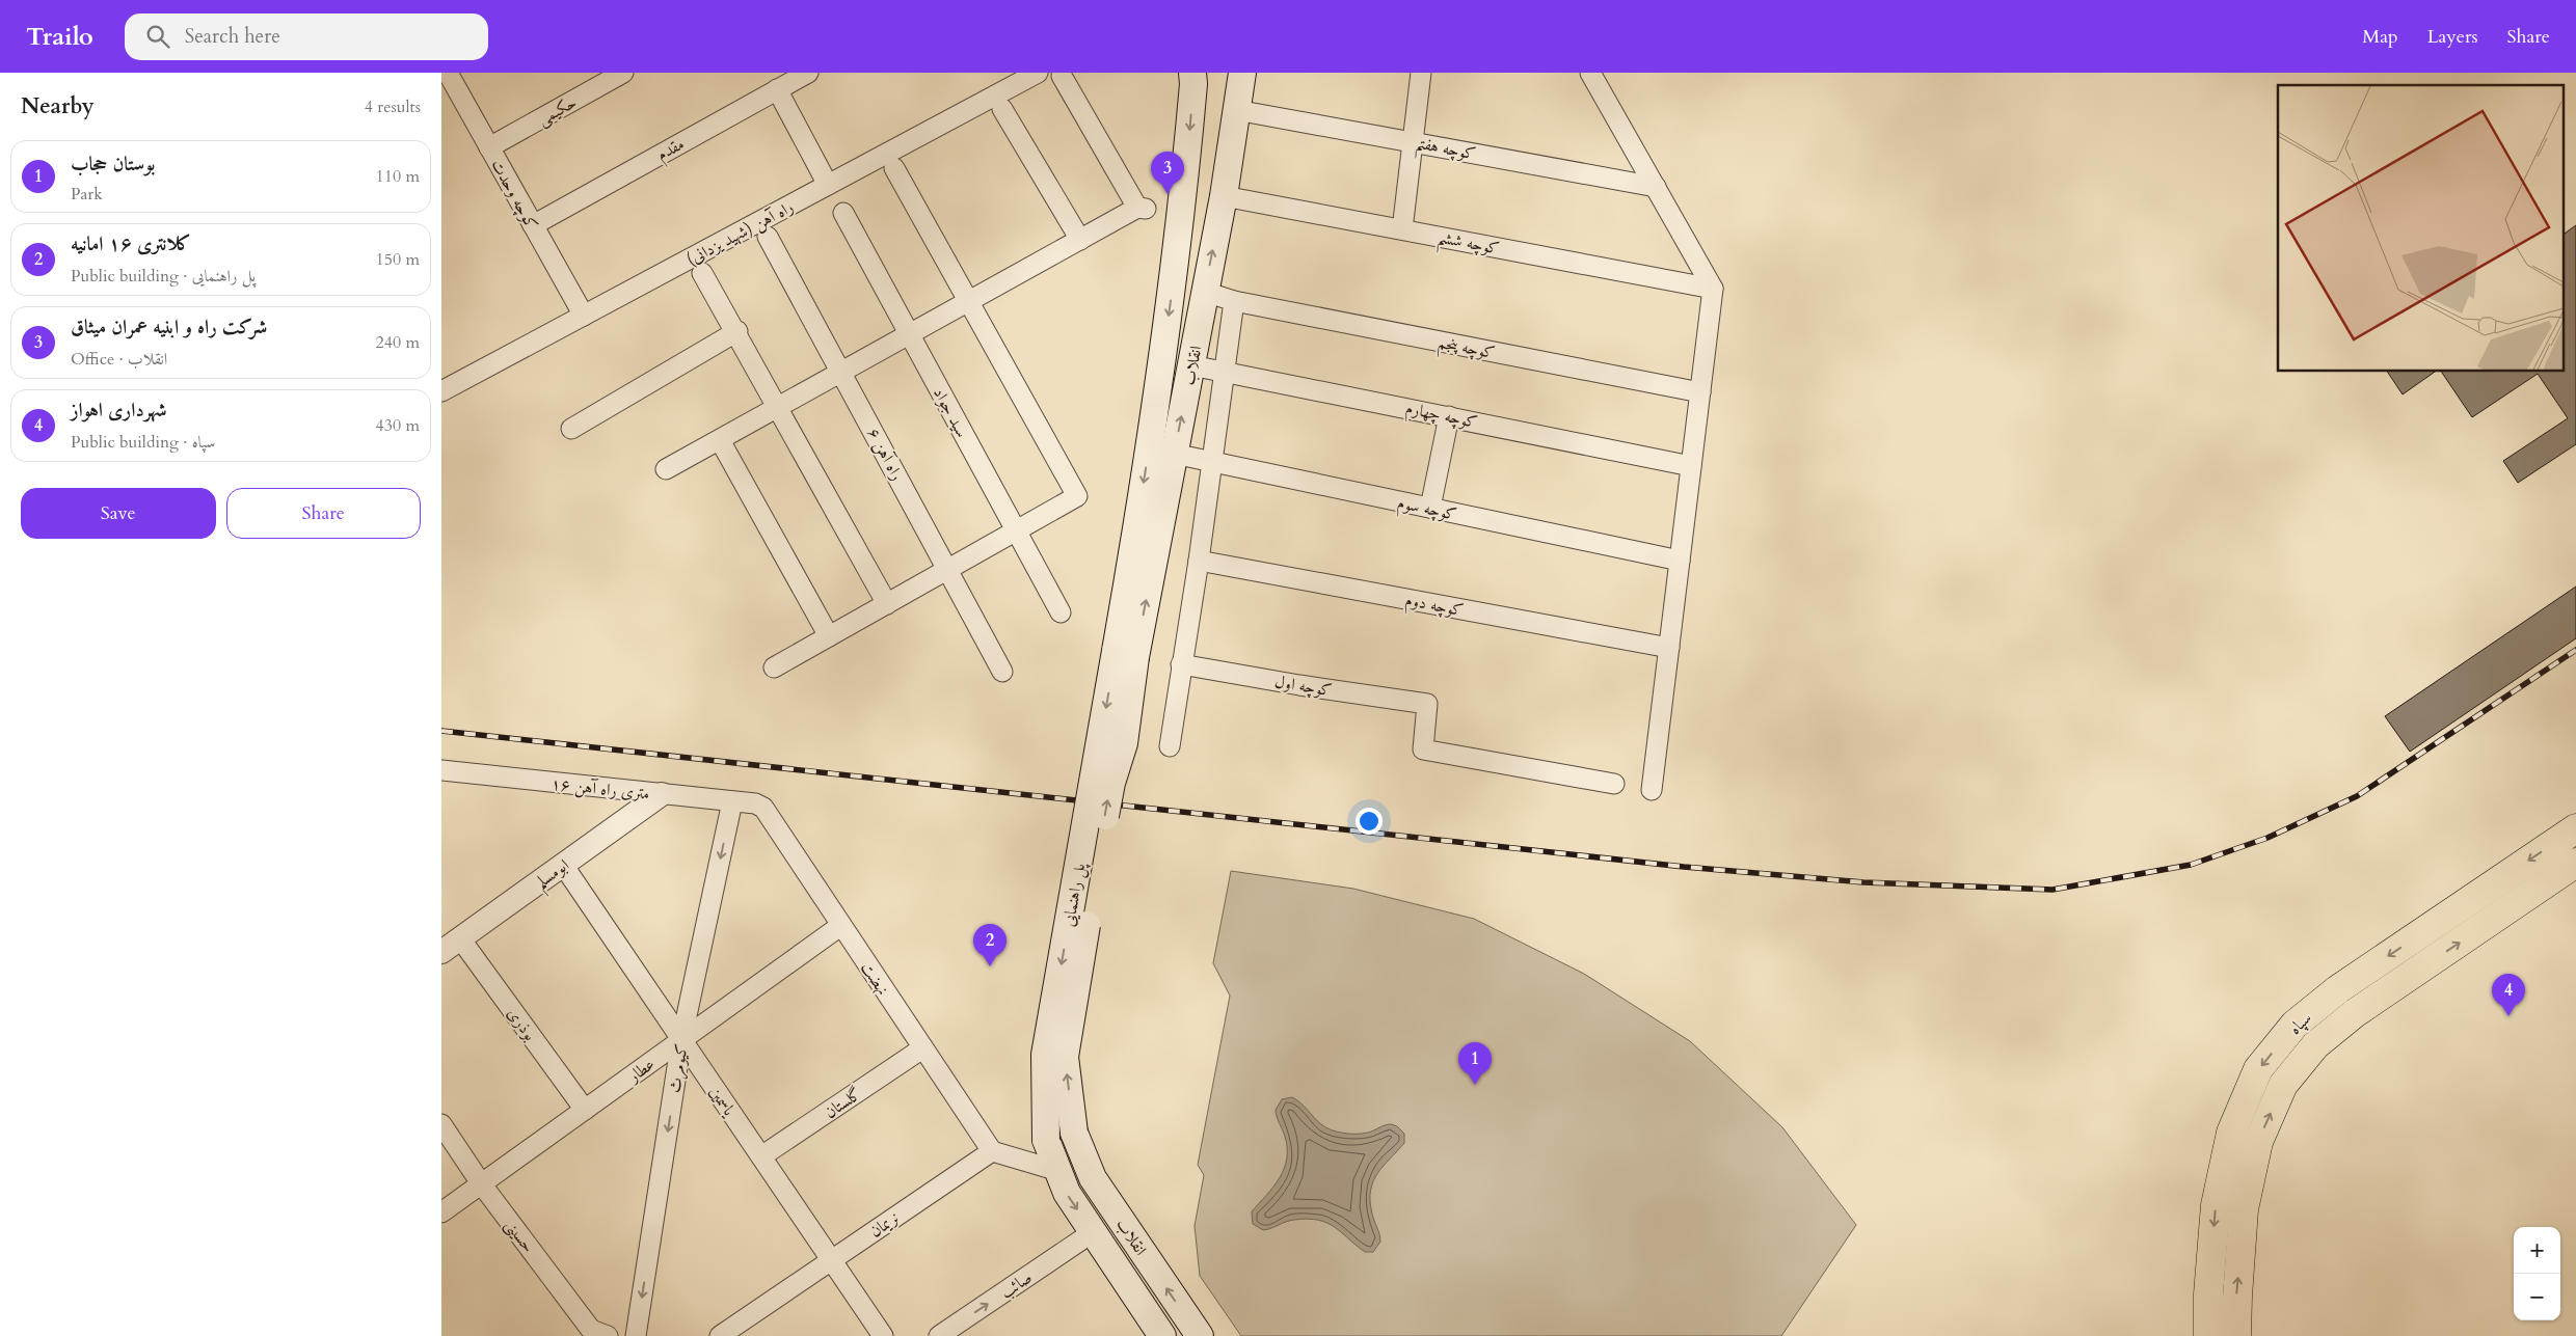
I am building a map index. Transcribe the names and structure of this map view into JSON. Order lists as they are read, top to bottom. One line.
{"streets":{"main road":["انقلاب","پل راهنمایی","سپاه"],"street":["حکیمی","کوچه هفتم","مقدم","کوچه وحدت","راه آهن (شهید یزدانی)","کوچه ششم","کوچه پنجم","سید جواد","کوچه چهارم","راه آهن ۶","کوچه سوم","کوچه دوم","کوچه اول","۱۶ متری راه آهن","ابومسلم","نهضت","بوذری","کیومرث","عطار","یاسمین","گلستان","نریمان","حسینی","صائب"]},"crossings":[["حکیمی","کوچه وحدت"],["کوچه هفتم","انقلاب"],["مقدم","کوچه وحدت"],["کوچه وحدت","راه آهن (شهید یزدانی)"],["کوچه ششم","انقلاب"],["کوچه پنجم","انقلاب"],["انقلاب","کوچه چهارم"],["انقلاب","کوچه سوم"],["انقلاب","پل راهنمایی"],["انقلاب","صائب"],["۱۶ متری راه آهن","ابومسلم"],["۱۶ متری راه آهن","نهضت"],["۱۶ متری راه آهن","کیومرث"],["ابومسلم","بوذری"],["ابومسلم","یاسمین"],["نهضت","عطار"],["نهضت","گلستان"],["نهضت","نریمان"],["بوذری","عطار"],["کیومرث","عطار"],["کیومرث","یاسمین"],["عطار","یاسمین"],["عطار","حسینی"],["یاسمین","گلستان"],["یاسمین","نریمان"]],"one_way":["کیومرث","صائب"],"page":{"header":"Trailo","search":"Search here","nav":["Map","Layers","Share"],"heading":["Nearby","4 results"],"list":[{"mark":"1","name":"بوستان حجاب","note":"Park","value":"110 m"},{"mark":"2","name":"کلانتری ۱۶ امانیه","note":"Public building · پل راهنمایی","value":"150 m"},{"mark":"3","name":"شرکت راه و ابنیه عمران میثاق","note":"Office · انقلاب","value":"240 m"},{"mark":"4","name":"شهرداری اهواز","note":"Public building · سپاه","value":"430 m"}],"pins":["3","2","4","1"],"buttons":["Save","Share"],"map_buttons":["+","−"]}}
